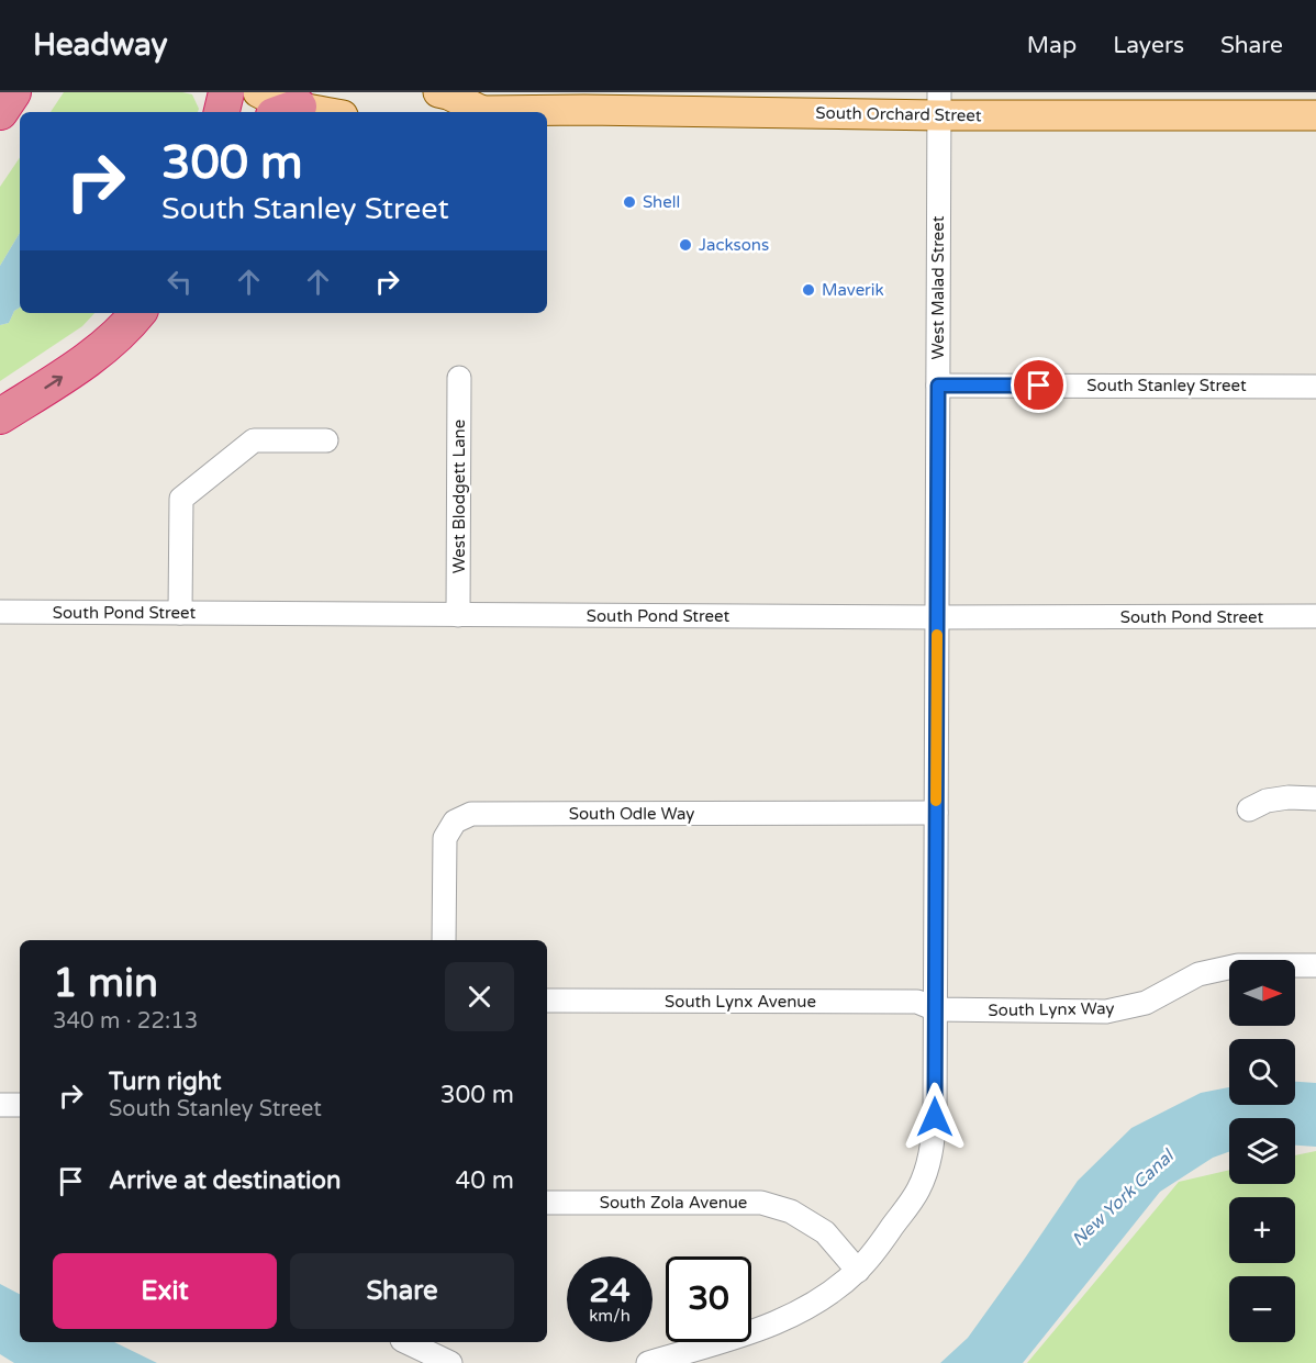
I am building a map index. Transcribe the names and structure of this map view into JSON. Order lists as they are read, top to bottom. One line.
{"streets":{"main road":["South Orchard Street"],"street":["West Malad Street","South Stanley Street","West Blodgett Lane","South Pond Street","South Odle Way","South Lynx Avenue","South Lynx Way","South Zola Avenue"]},"crossings":[["South Orchard Street","West Malad Street"],["West Malad Street","South Stanley Street"],["West Malad Street","South Pond Street"],["West Malad Street","South Odle Way"],["West Malad Street","South Lynx Avenue"],["West Malad Street","South Lynx Way"],["West Malad Street","South Zola Avenue"],["West Blodgett Lane","South Pond Street"],["South Lynx Avenue","South Lynx Way"]],"water":["New York Canal"],"places":["Shell","Jacksons","Maverik"],"north":"right","page":{"header":"Headway","nav":["Map","Layers","Share"],"turn":["300 m","South Stanley Street"],"heading":["1 min","340 m · 22:13"],"map_buttons":["+","−"],"list":[{"name":"Turn right","note":"South Stanley Street","value":"300 m"},{"name":"Arrive at destination","value":"40 m"}],"buttons":["Exit","Share"],"speed":"24 km/h","limit":"30"}}
